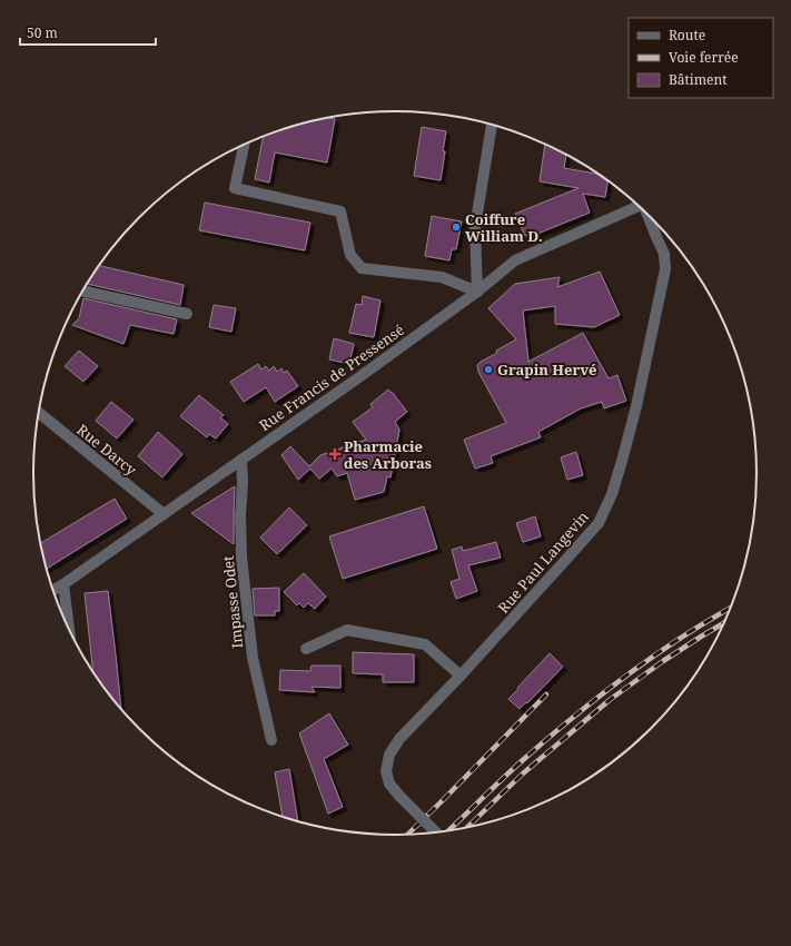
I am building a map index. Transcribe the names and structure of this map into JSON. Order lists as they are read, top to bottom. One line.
{"streets":{"street":["Rue Francis de Pressensé","Rue Darcy","Rue Paul Langevin","Impasse Odet"]},"crossings":[["Rue Francis de Pressensé","Rue Darcy"],["Rue Francis de Pressensé","Impasse Odet"]],"places":{"other":["Coiffure William D.","Grapin Hervé"],"health":["Pharmacie des Arboras"]},"legend":["Route","Voie ferrée","Bâtiment"],"scale_bar":"50 m"}
